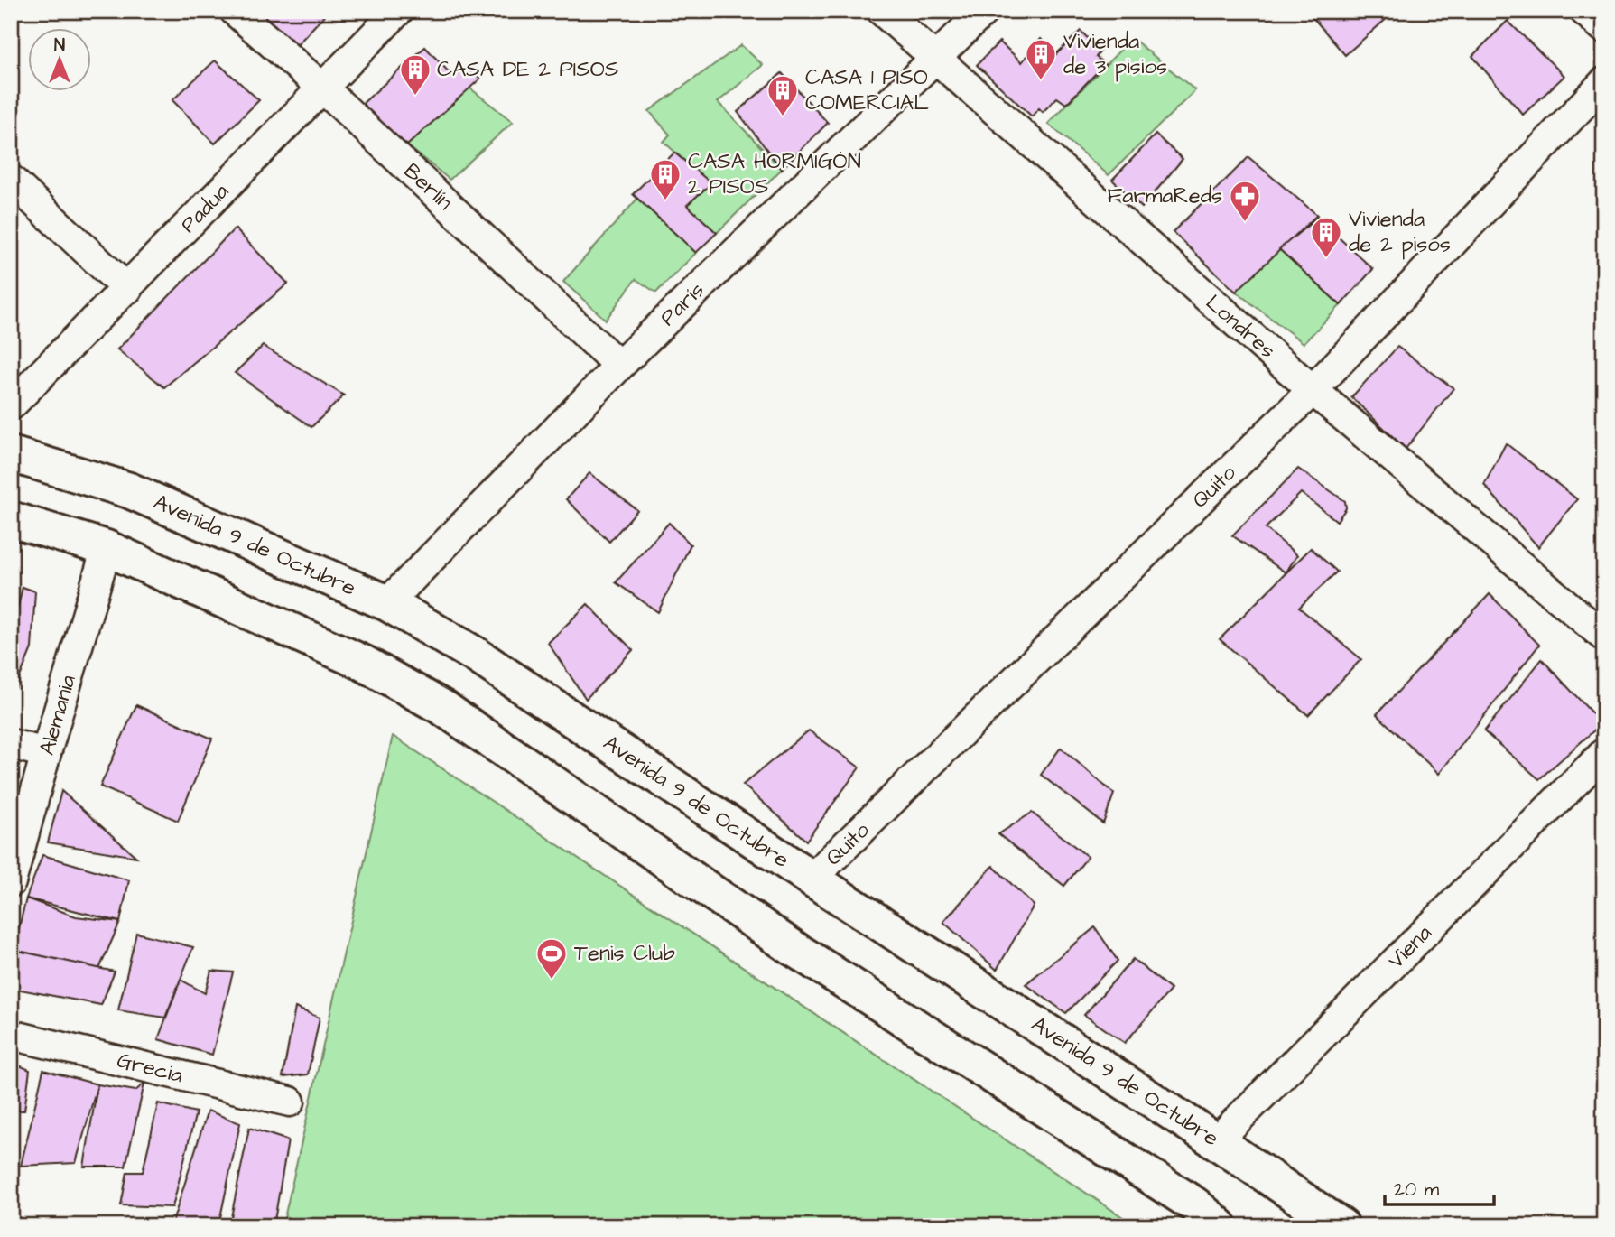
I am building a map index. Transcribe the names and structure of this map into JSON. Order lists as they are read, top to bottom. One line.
{"streets":{"main road":["Avenida 9 de Octubre"],"street":["Berlín","Padua","París","Londres","Quito","Alemania","Viena","Grecia"]},"crossings":[["Berlín","Padua"],["Berlín","París"],["París","Londres"],["París","Avenida 9 de Octubre"],["Londres","Quito"],["Quito","Avenida 9 de Octubre"],["Avenida 9 de Octubre","Viena"]],"places":{"building":["Vivienda de 3 pisios","CASA DE 2 PISOS","CASA 1 PISO COMERCIAL","CASA HORMIGÓN 2 PISOS","Vivienda de 2 pisos"],"pharmacy":["FarmaReds"],"sports":["Tenis Club"]},"scale_bar":"20 m","north":"top"}
